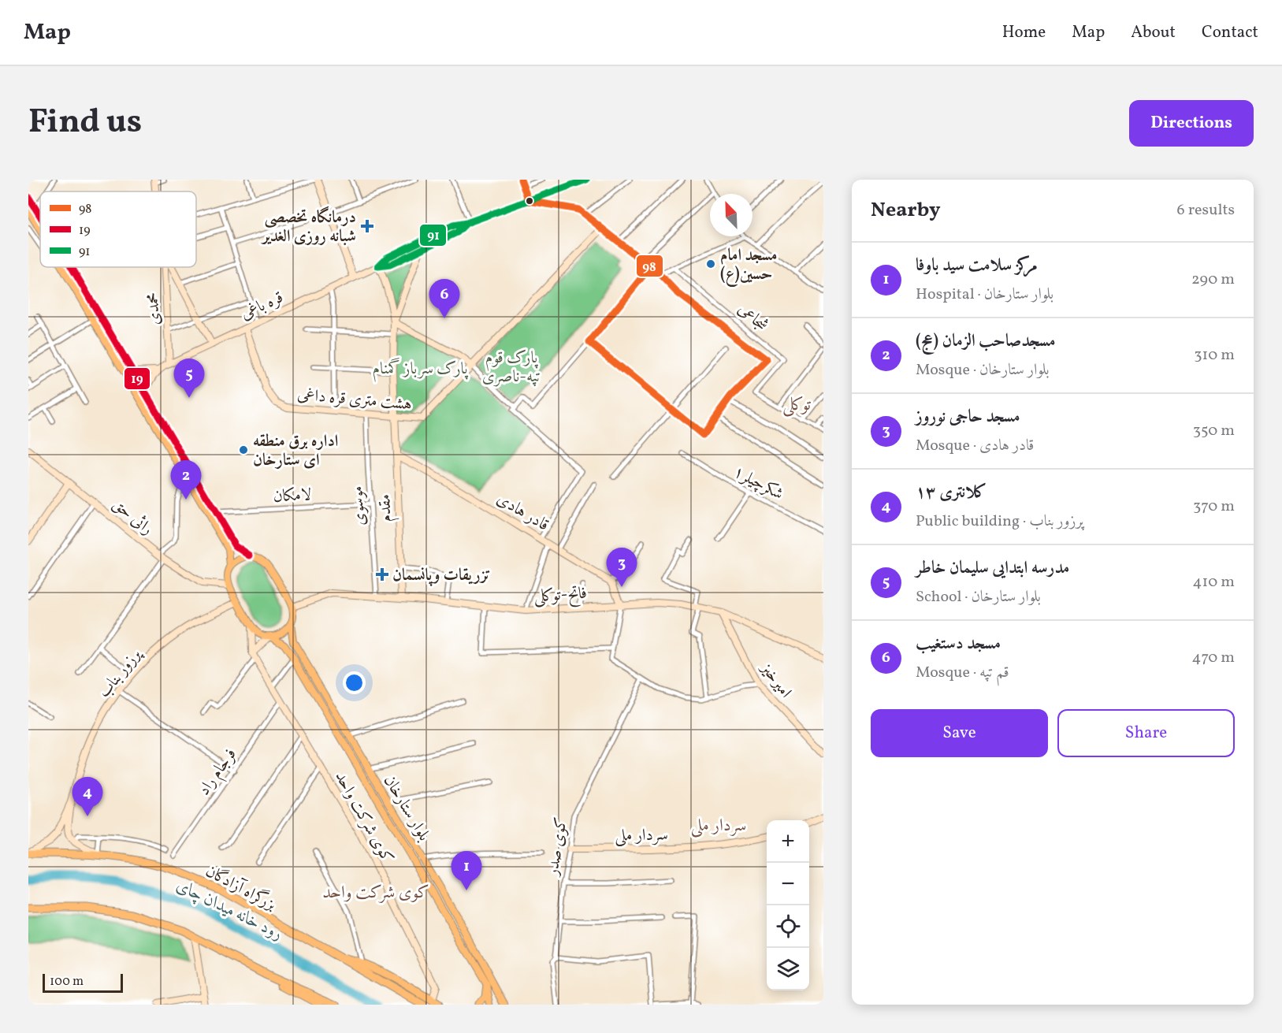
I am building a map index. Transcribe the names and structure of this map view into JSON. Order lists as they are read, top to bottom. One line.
{"streets":{"highway":["بزرگراه آزادگان"],"main road":["بلوار ستارخان"],"street":["قره باغی","محمدی","شجاعی","هشت متری قره داغی","شکرچیلر۱","لامکان","موسوی","مقدم","قادر هادی","راثی حق","فاتح-توکلی","پرزور بناب","امیرخیز","فرجام راد","کوی شرکت واحد","سردار ملی","کوی صدر"]},"crossings":[["قره باغی","محمدی"],["قره باغی","هشت متری قره داغی"],["هشت متری قره داغی","موسوی"],["هشت متری قره داغی","مقدم"],["لامکان","موسوی"],["موسوی","فاتح-توکلی"],["مقدم","قادر هادی"],["مقدم","فاتح-توکلی"],["فاتح-توکلی","امیرخیز"],["فاتح-توکلی","بلوار ستارخان"],["فرجام راد","کوی شرکت واحد"],["سردار ملی","کوی صدر"]],"districts":["توکلی","سردار ملی","کوی شرکت واحد"],"water":["رود خانه میدان چای"],"parks":["پارک قوم تپه-ناصری","پارک سرباز گمنام"],"places":{"health":["درمانگاه تخصصی شبانه روزی الغدیر","تزریقات وپانسمان"],"other":["مسجد امام حسین(ع)","اداره برق منطقه ای ستارخان"]},"lines":["transit line 98","transit line 91","transit line 19"],"legend":["98","19","91"],"scale_bar":"100 m","north":"top left","page":{"header":"Map","nav":["Home","Map","About","Contact"],"title":"Find us","buttons":["Directions",["Save","Share"]],"heading":["Nearby","6 results"],"list":[{"mark":"1","name":"مرکز سلامت سید باوفا","note":"Hospital · بلوار ستارخان","value":"290 m"},{"mark":"2","name":"مسجدصاحب الزمان (عج)","note":"Mosque · بلوار ستارخان","value":"310 m"},{"mark":"3","name":"مسجد حاجی نوروز","note":"Mosque · قادر هادی","value":"350 m"},{"mark":"4","name":"کلانتری ۱۳","note":"Public building · پرزور بناب","value":"370 m"},{"mark":"5","name":"مدرسه ابتدایی سلیمان خاطر","note":"School · بلوار ستارخان","value":"410 m"},{"mark":"6","name":"مسجد دستغیب","note":"Mosque · قم تپه","value":"470 m"}],"pins":["6","5","2","3","4","1"],"map_buttons":["+","−"],"scale":"100 m"}}
